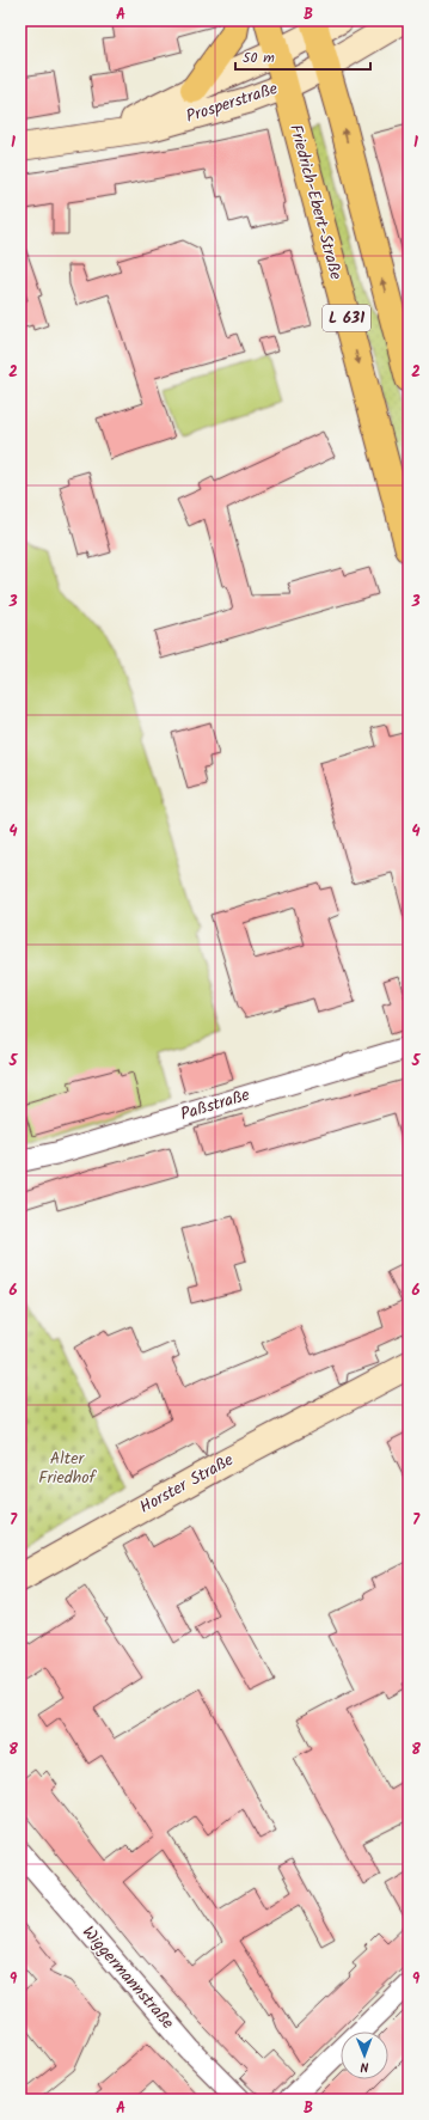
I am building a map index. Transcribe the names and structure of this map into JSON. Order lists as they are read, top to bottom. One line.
{"streets":{"main road":["Prosperstraße","Friedrich-Ebert-Straße","L 631","Horster Straße"],"street":["Paßstraße","Wiggermannstraße"]},"crossings":[["Prosperstraße","Friedrich-Ebert-Straße"],["Prosperstraße","L 631"]],"parks":["Alter Friedhof"],"scale_bar":"50 m","north":"bottom","grid":{"columns":["A","B"],"rows":["1","2","3","4","5","6","7","8","9"]}}
